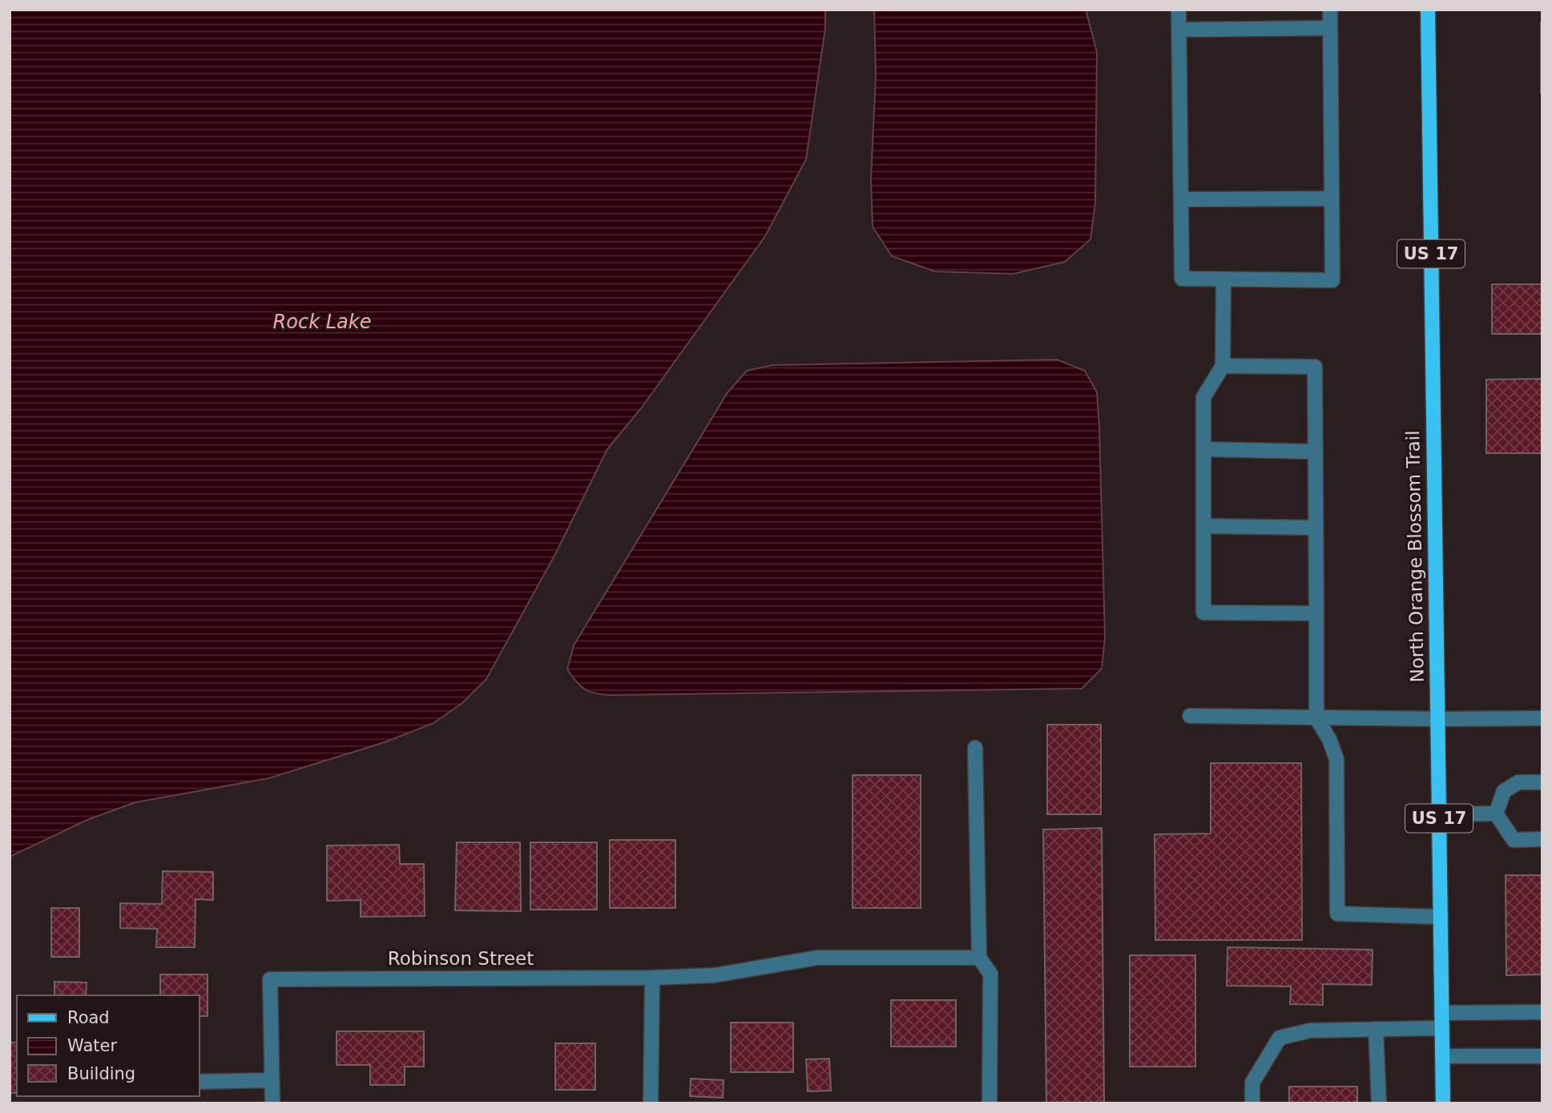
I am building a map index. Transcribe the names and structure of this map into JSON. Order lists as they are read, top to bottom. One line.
{"streets":{"main road":["US 17","North Orange Blossom Trail"],"street":["Robinson Street"]},"water":["Rock Lake"],"legend":["Road","Water","Building"]}
